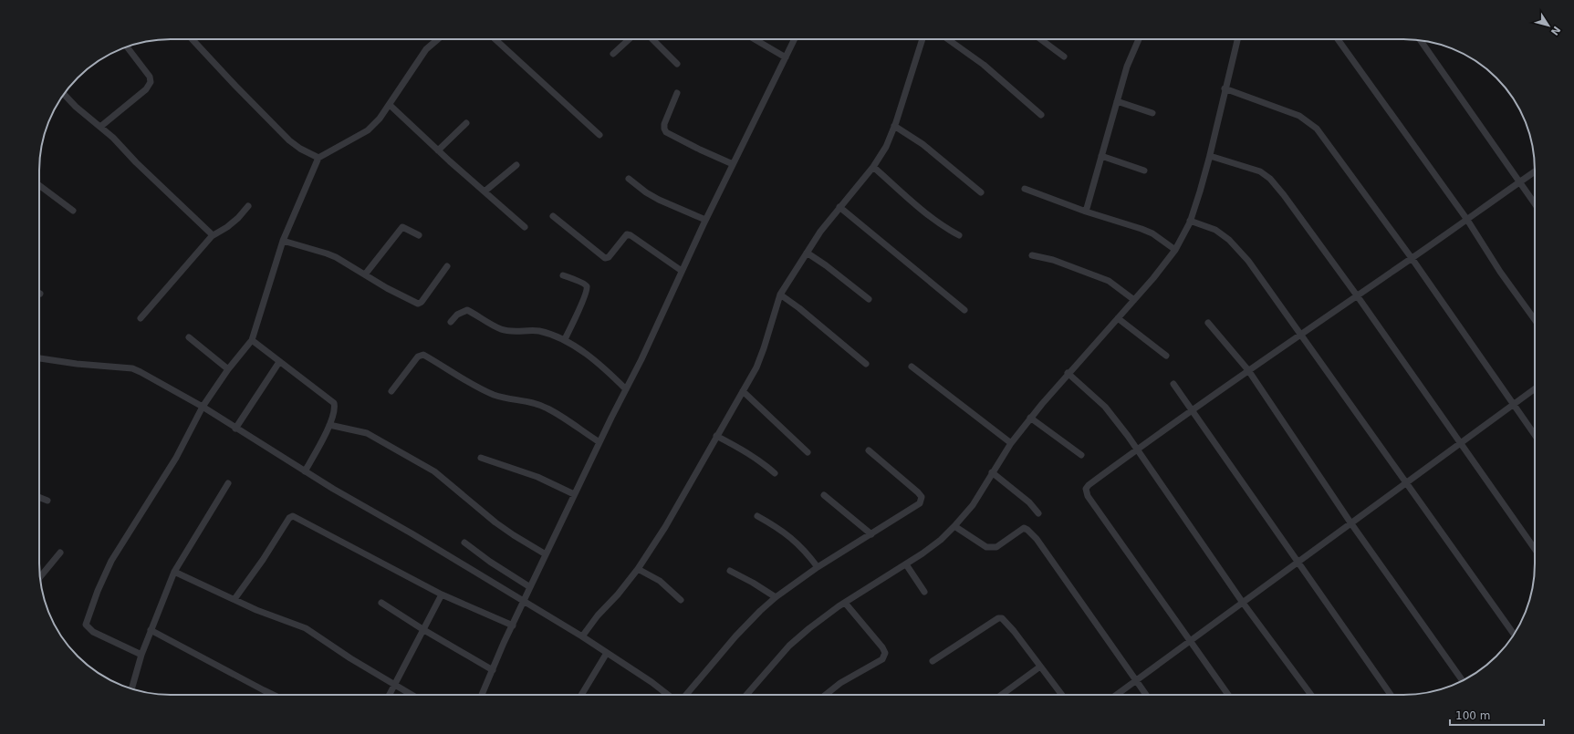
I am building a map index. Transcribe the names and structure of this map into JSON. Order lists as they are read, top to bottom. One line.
{"scale_bar":"100 m","north":"bottom right"}
